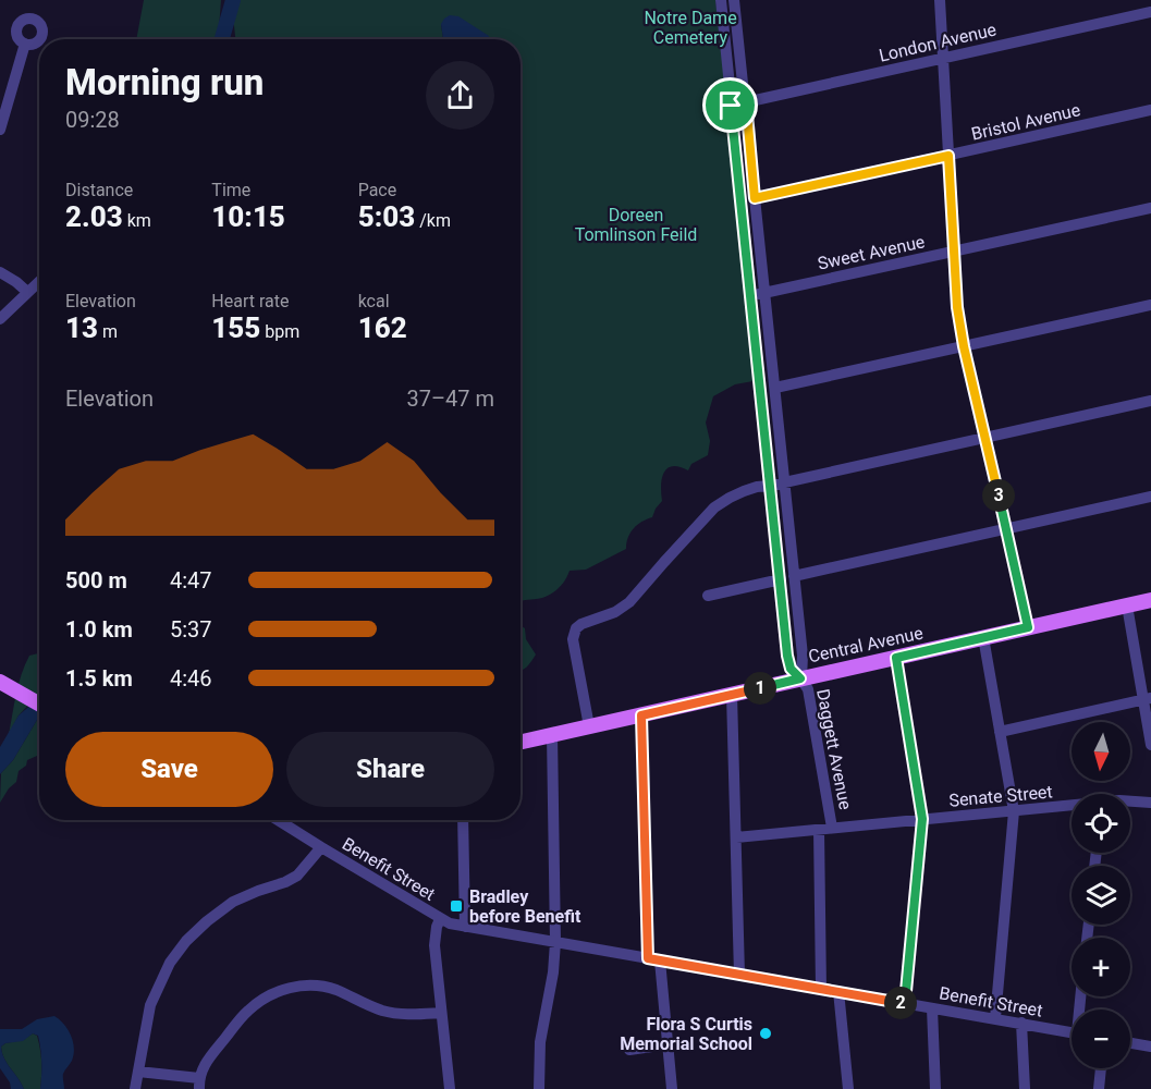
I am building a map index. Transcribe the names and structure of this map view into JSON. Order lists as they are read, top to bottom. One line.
{"streets":{"main road":["Central Avenue"],"street":["London Avenue","Bristol Avenue","Sweet Avenue","Daggett Avenue","Senate Street","Benefit Street"]},"crossings":[["London Avenue","Daggett Avenue"],["Bristol Avenue","Daggett Avenue"],["Sweet Avenue","Daggett Avenue"],["Central Avenue","Daggett Avenue"],["Daggett Avenue","Senate Street"],["Daggett Avenue","Benefit Street"]],"parks":["Notre Dame Cemetery","Doreen Tomlinson Feild"],"places":{"transit":["Bradley before Benefit"],"other":["Flora S Curtis Memorial School"]},"north":"bottom","page":{"heading":["Morning run","09:28"],"stats":[["Distance","2.03 km"],["Time","10:15"],["Pace","5:03 /km"],["Elevation","13 m"],["Heart rate","155 bpm"],["kcal","162"]],"chart":["Elevation","37–47 m"],"pins":["3","1","2"],"list":[{"name":"500 m","note":"4:47"},{"name":"1.0 km","note":"5:37"},{"name":"1.5 km","note":"4:46"}],"buttons":["Save","Share"],"map_buttons":["+","−"]}}
